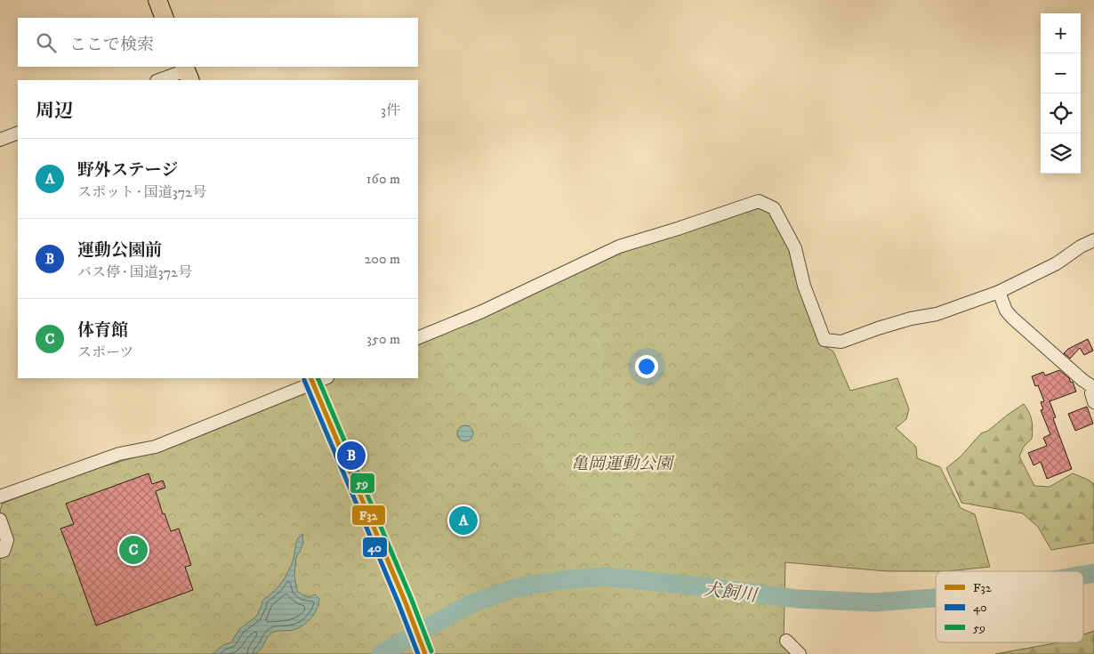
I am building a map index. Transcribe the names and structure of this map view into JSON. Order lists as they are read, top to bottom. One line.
{"water":["犬飼川"],"parks":["亀岡運動公園"],"lines":["transit line F32","transit line 59","transit line 40"],"legend":["F32","40","59"],"page":{"map_buttons":["+","−"],"search":"ここで検索","heading":["周辺","3件"],"list":[{"mark":"A","name":"野外ステージ","note":"スポット · 国道372号","value":"160 m"},{"mark":"B","name":"運動公園前","note":"バス停 · 国道372号","value":"200 m"},{"mark":"C","name":"体育館","note":"スポーツ","value":"350 m"}],"pins":["B","A","C"]}}
